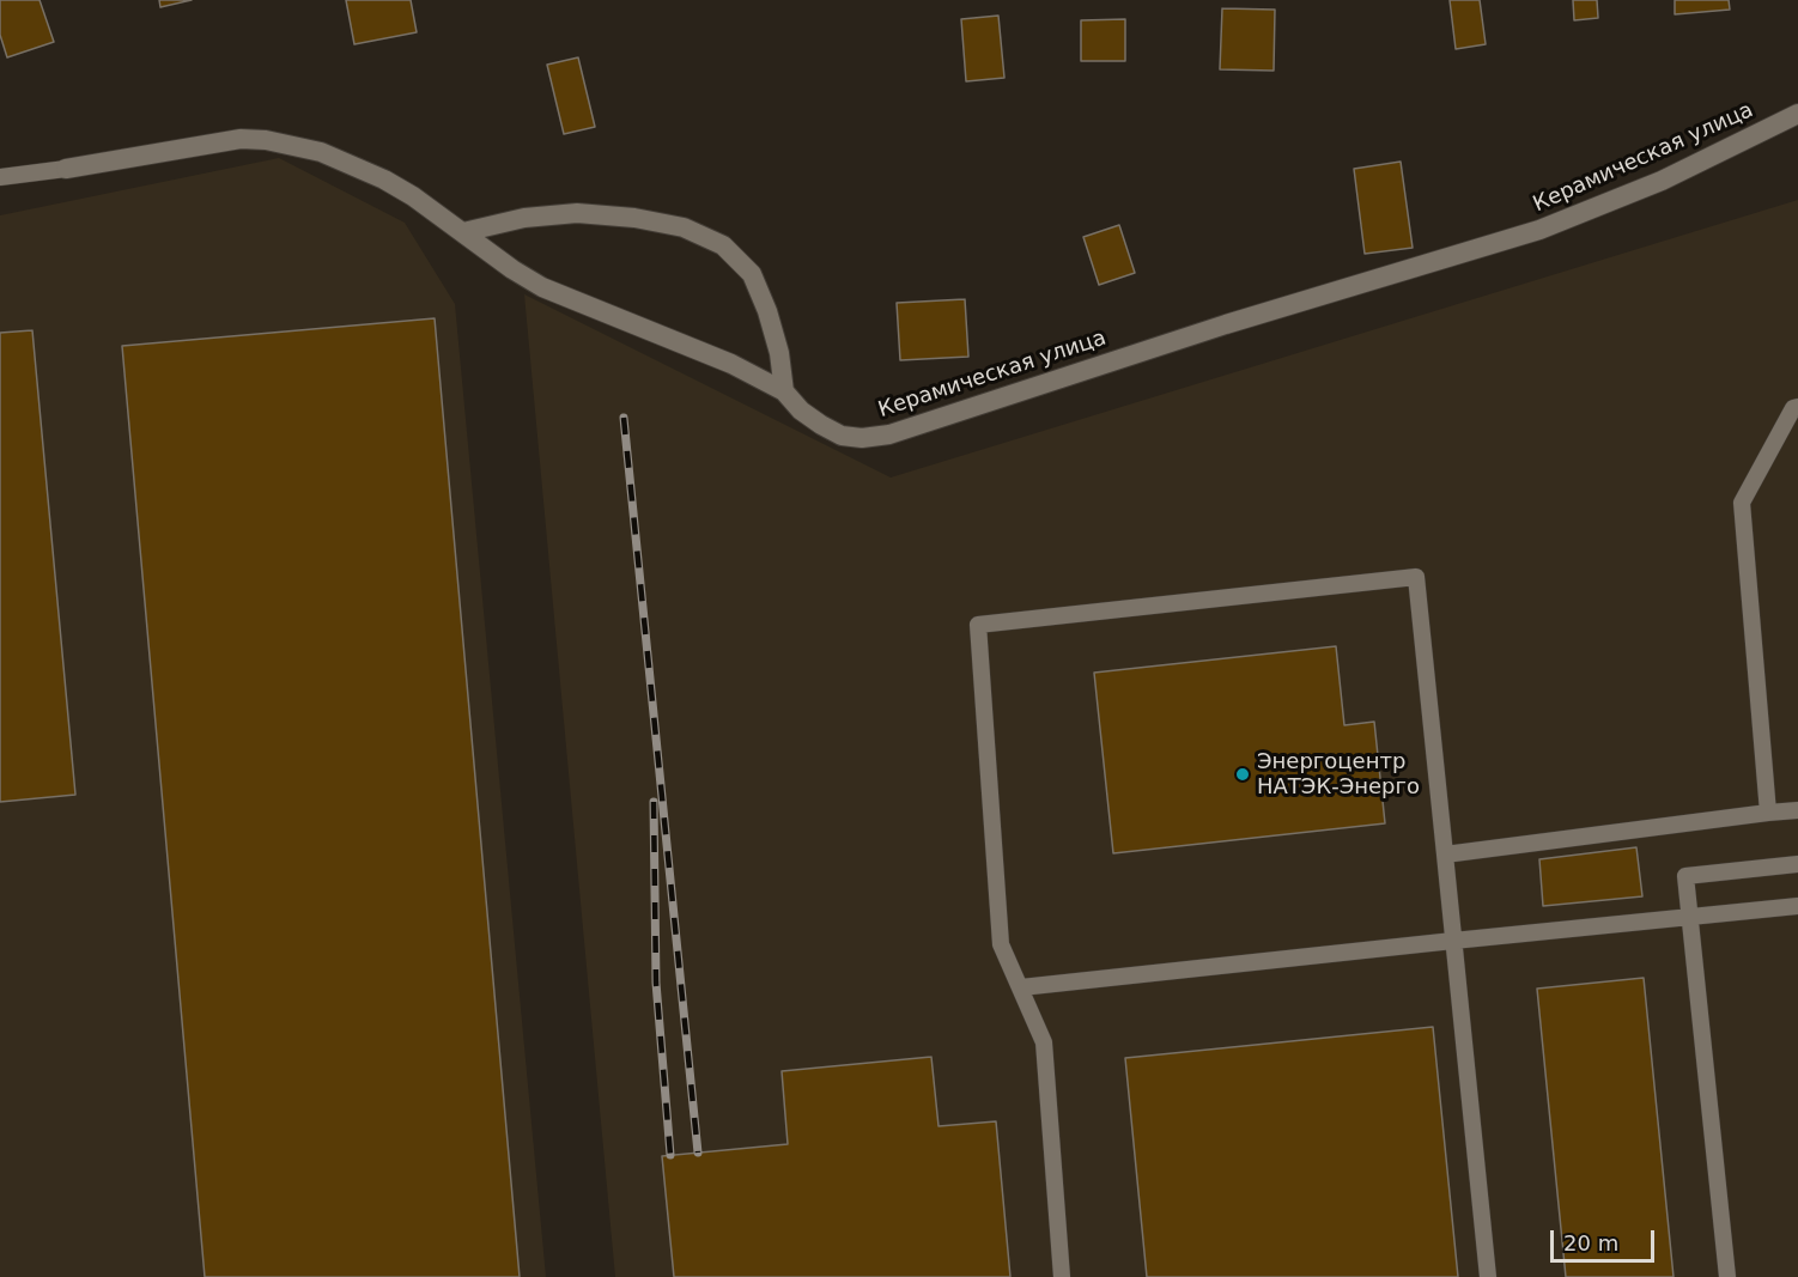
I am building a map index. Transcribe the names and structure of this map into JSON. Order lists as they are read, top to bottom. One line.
{"streets":{"street":["Керамическая улица"]},"places":["Энергоцентр НАТЭК-Энерго"],"scale_bar":"20 m"}
